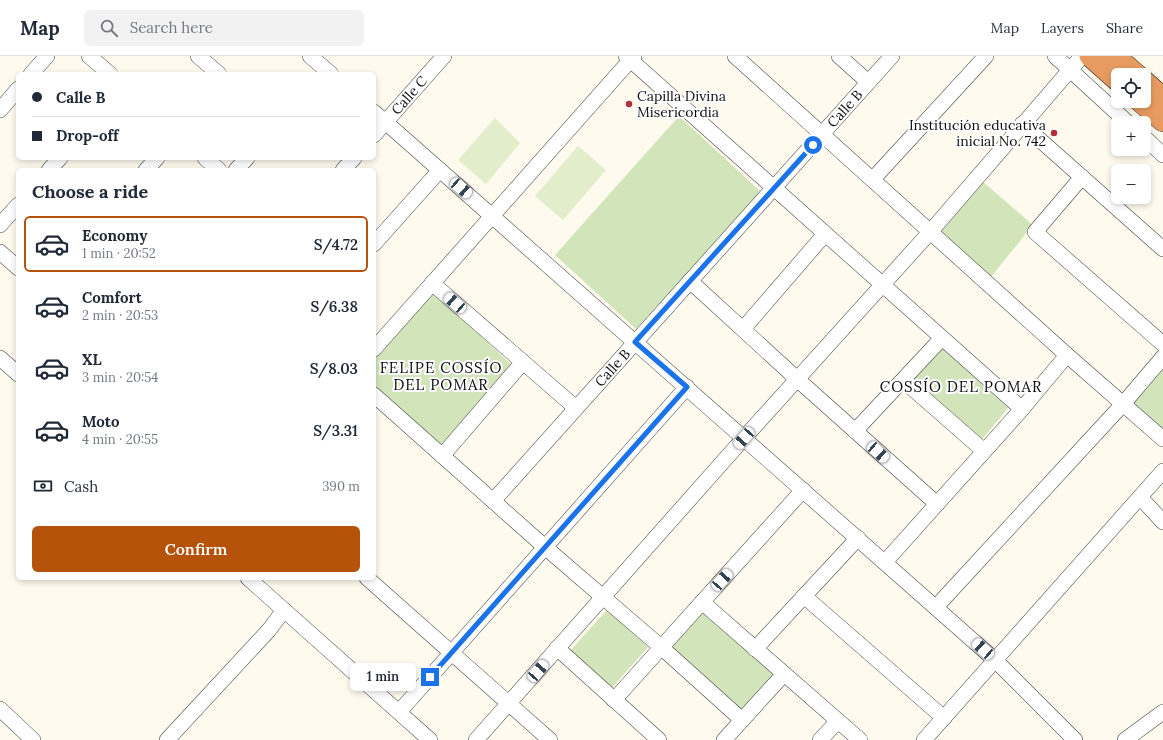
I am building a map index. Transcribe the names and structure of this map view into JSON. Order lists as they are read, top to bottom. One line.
{"streets":{"street":["Calle C","Calle B"]},"districts":["FELIPE COSSÍO DEL POMAR","COSSÍO DEL POMAR"],"places":["Capilla Divina Misericordia","Institución educativa inicial No. 742"],"page":{"header":"Map","search":"Search here","nav":["Map","Layers","Share"],"map_buttons":["+","−"],"banner":["Calle B","Drop-off"],"heading":"Choose a ride","list":[{"name":"Economy","note":"1 min · 20:52","value":"S/4.72"},{"name":"Comfort","note":"2 min · 20:53","value":"S/6.38"},{"name":"XL","note":"3 min · 20:54","value":"S/8.03"},{"name":"Moto","note":"4 min · 20:55","value":"S/3.31"}],"pay":["Cash","390 m"],"buttons":"Confirm","bubble":"1 min"}}
